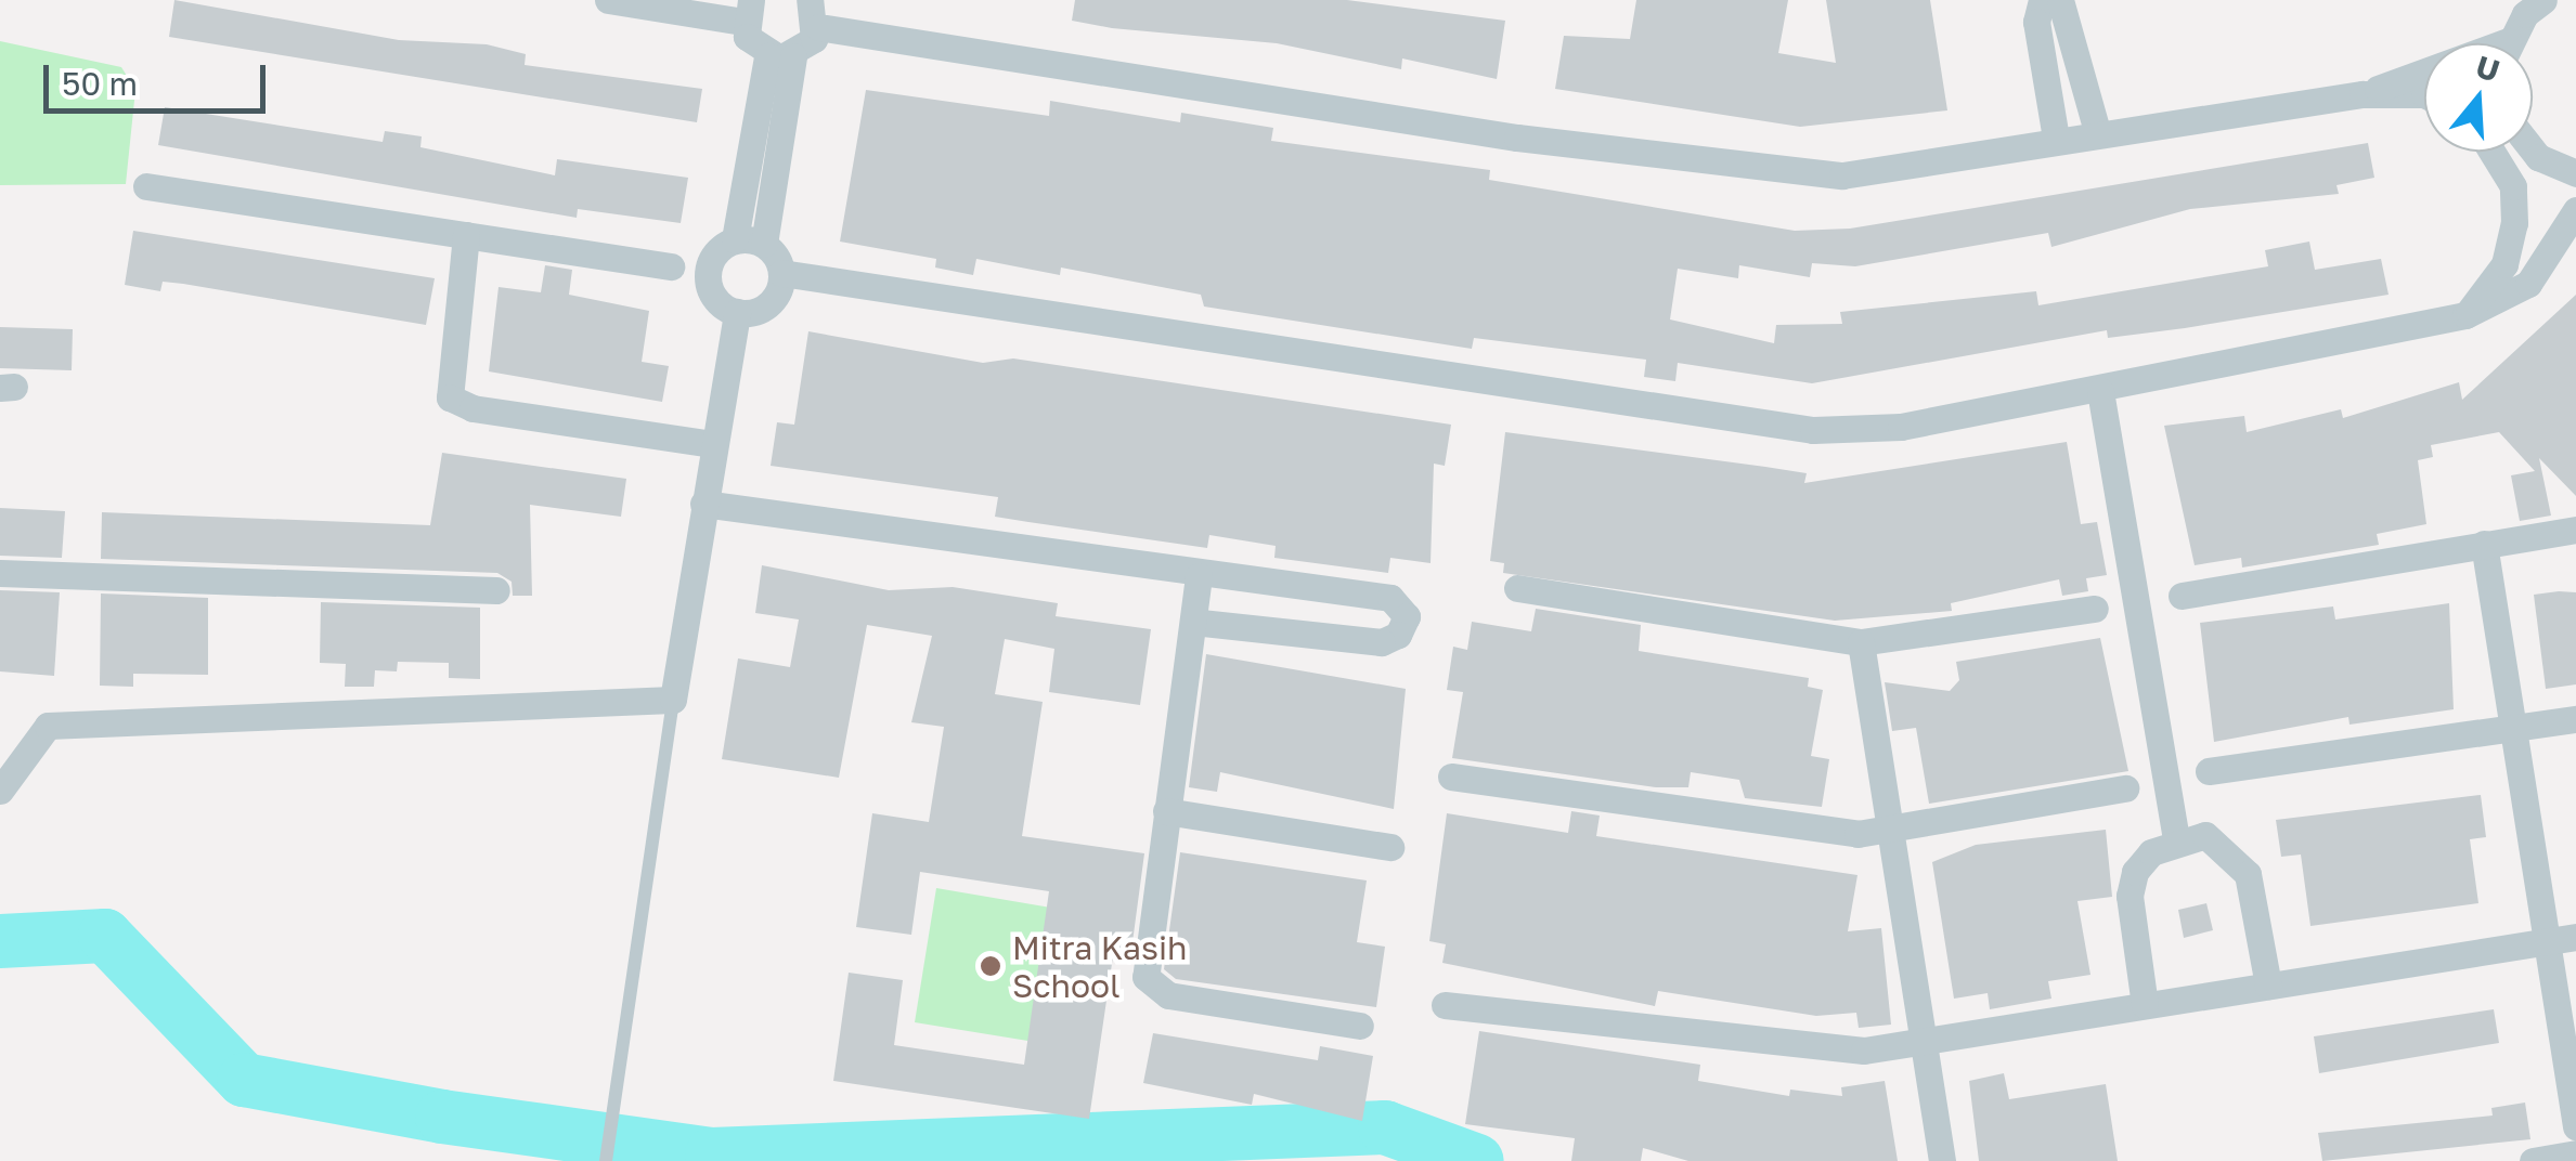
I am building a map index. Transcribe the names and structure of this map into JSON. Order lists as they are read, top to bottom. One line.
{"places":["Mitra Kasih School"],"scale_bar":"50 m","north":"top"}
